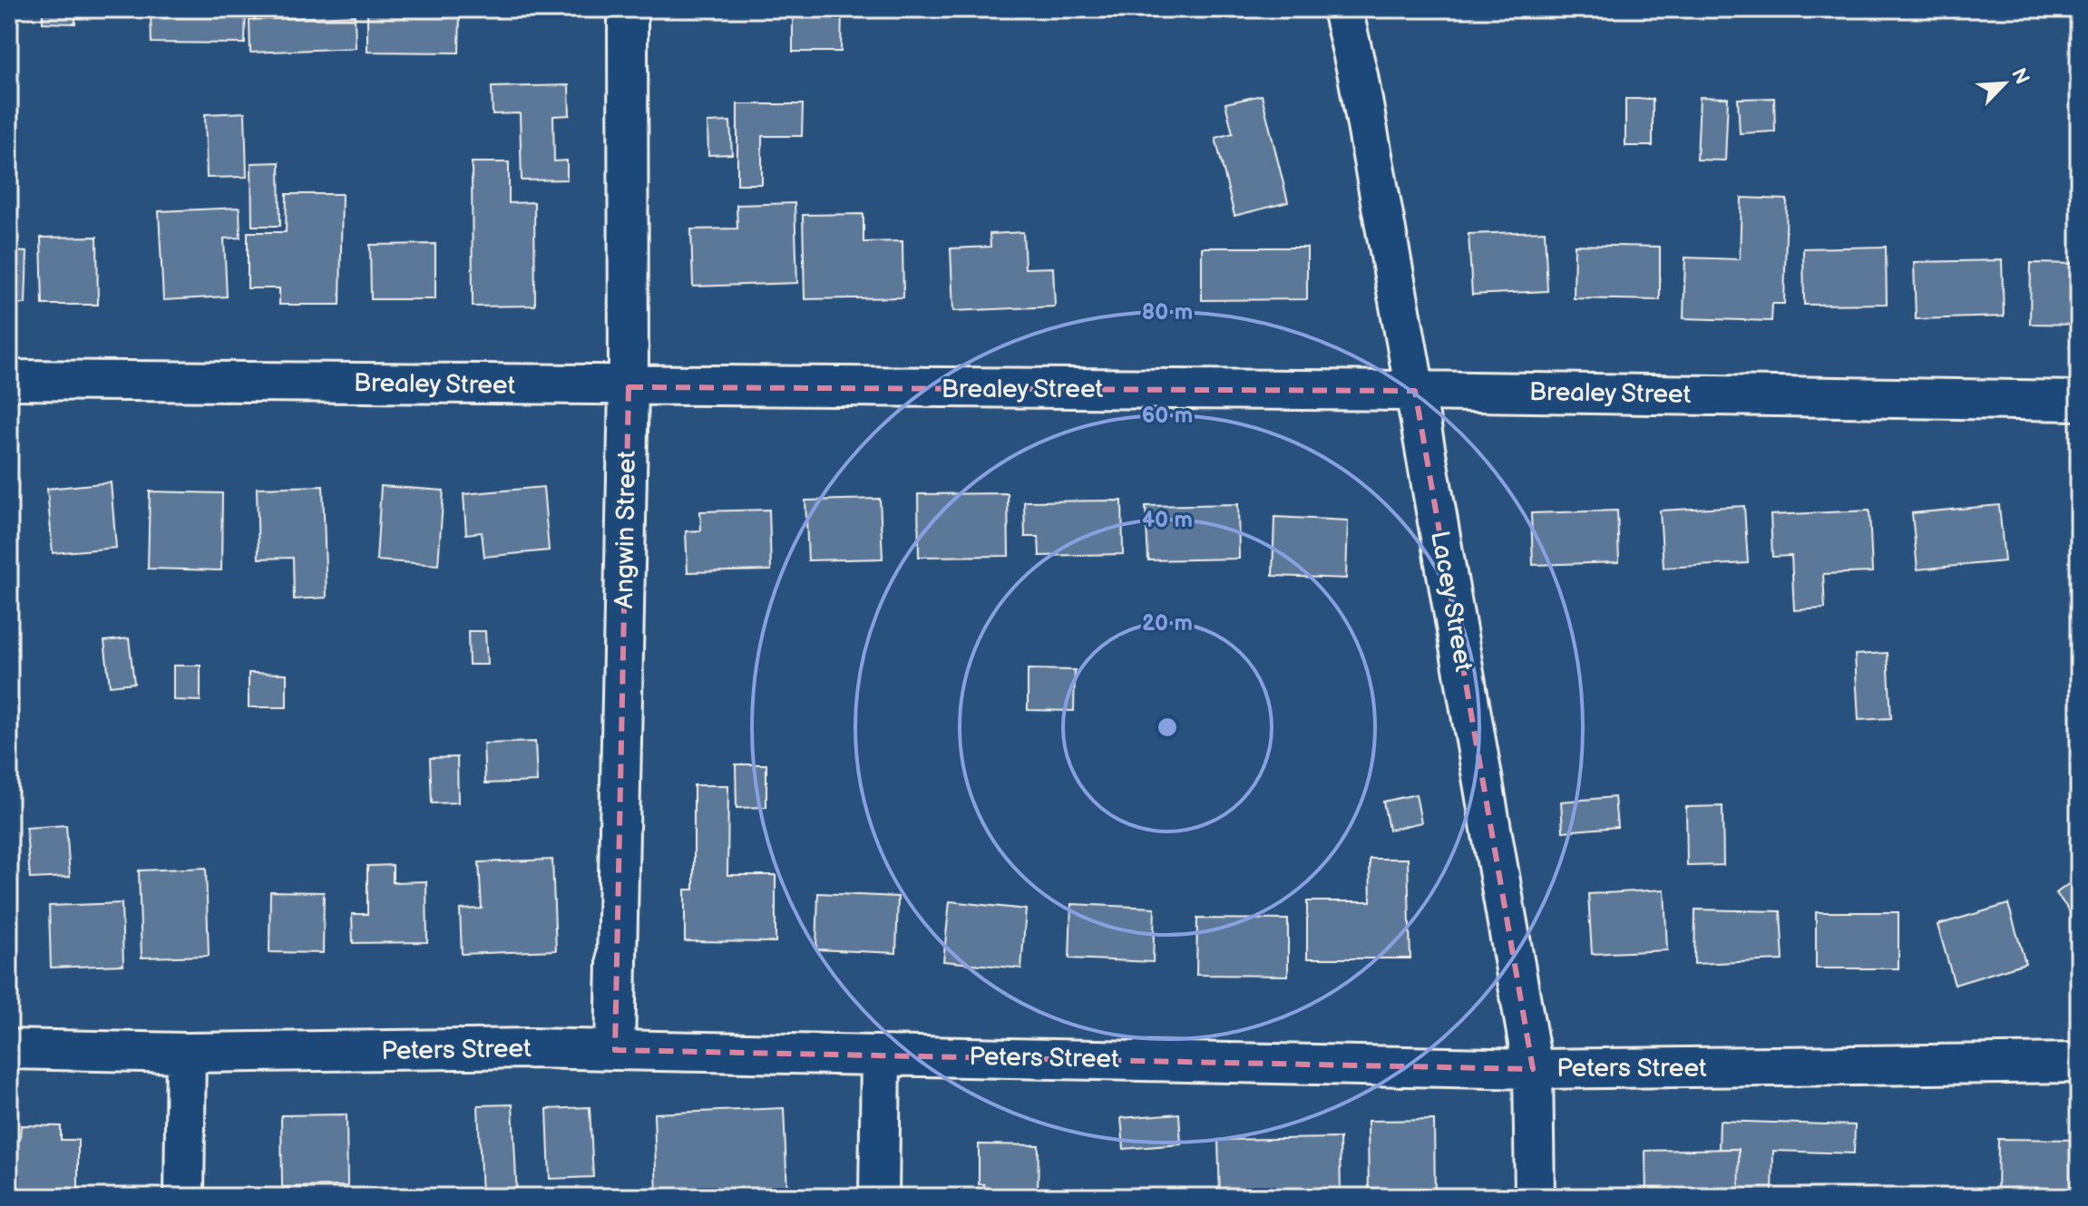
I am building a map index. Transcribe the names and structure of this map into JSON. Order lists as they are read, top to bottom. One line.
{"streets":{"street":["Brealey Street","Angwin Street","Lacey Street","Peters Street"]},"crossings":[["Brealey Street","Angwin Street"],["Brealey Street","Lacey Street"],["Angwin Street","Peters Street"],["Lacey Street","Peters Street"]],"north":"top right","rings":["80 m","60 m","40 m","20 m"]}
